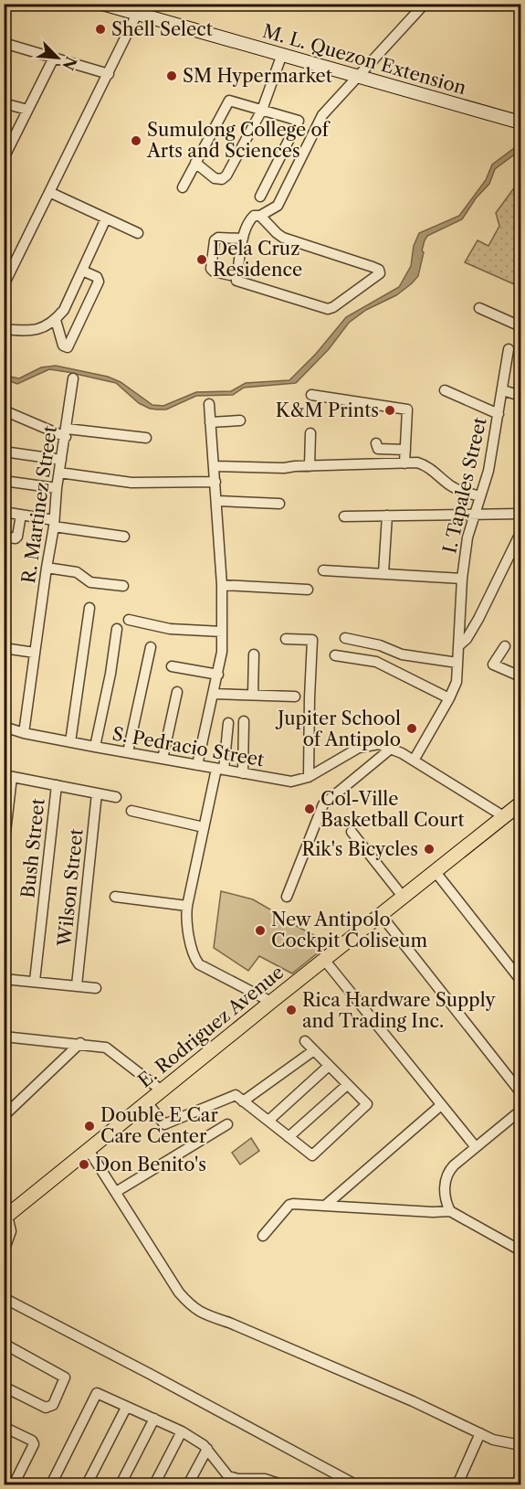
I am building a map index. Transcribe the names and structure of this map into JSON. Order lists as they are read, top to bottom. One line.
{"streets":{"main road":["M. L. Quezon Extension","E. Rodriguez Avenue"],"street":["I. Tapales Street","R. Martinez Street","S. Pedracio Street","Bush Street","Wilson Street"]},"crossings":[["I. Tapales Street","S. Pedracio Street"],["R. Martinez Street","S. Pedracio Street"],["S. Pedracio Street","E. Rodriguez Avenue"]],"places":["Shell Select","SM Hypermarket","Sumulong College of Arts and Sciences","Dela Cruz Residence","K&M Prints","Jupiter School of Antipolo","Col-Ville Basketball Court","Rik's Bicycles","New Antipolo Cockpit Coliseum","Rica Hardware Supply and Trading Inc.","Double E Car Care Center","Don Benito's"],"north":"bottom right"}
